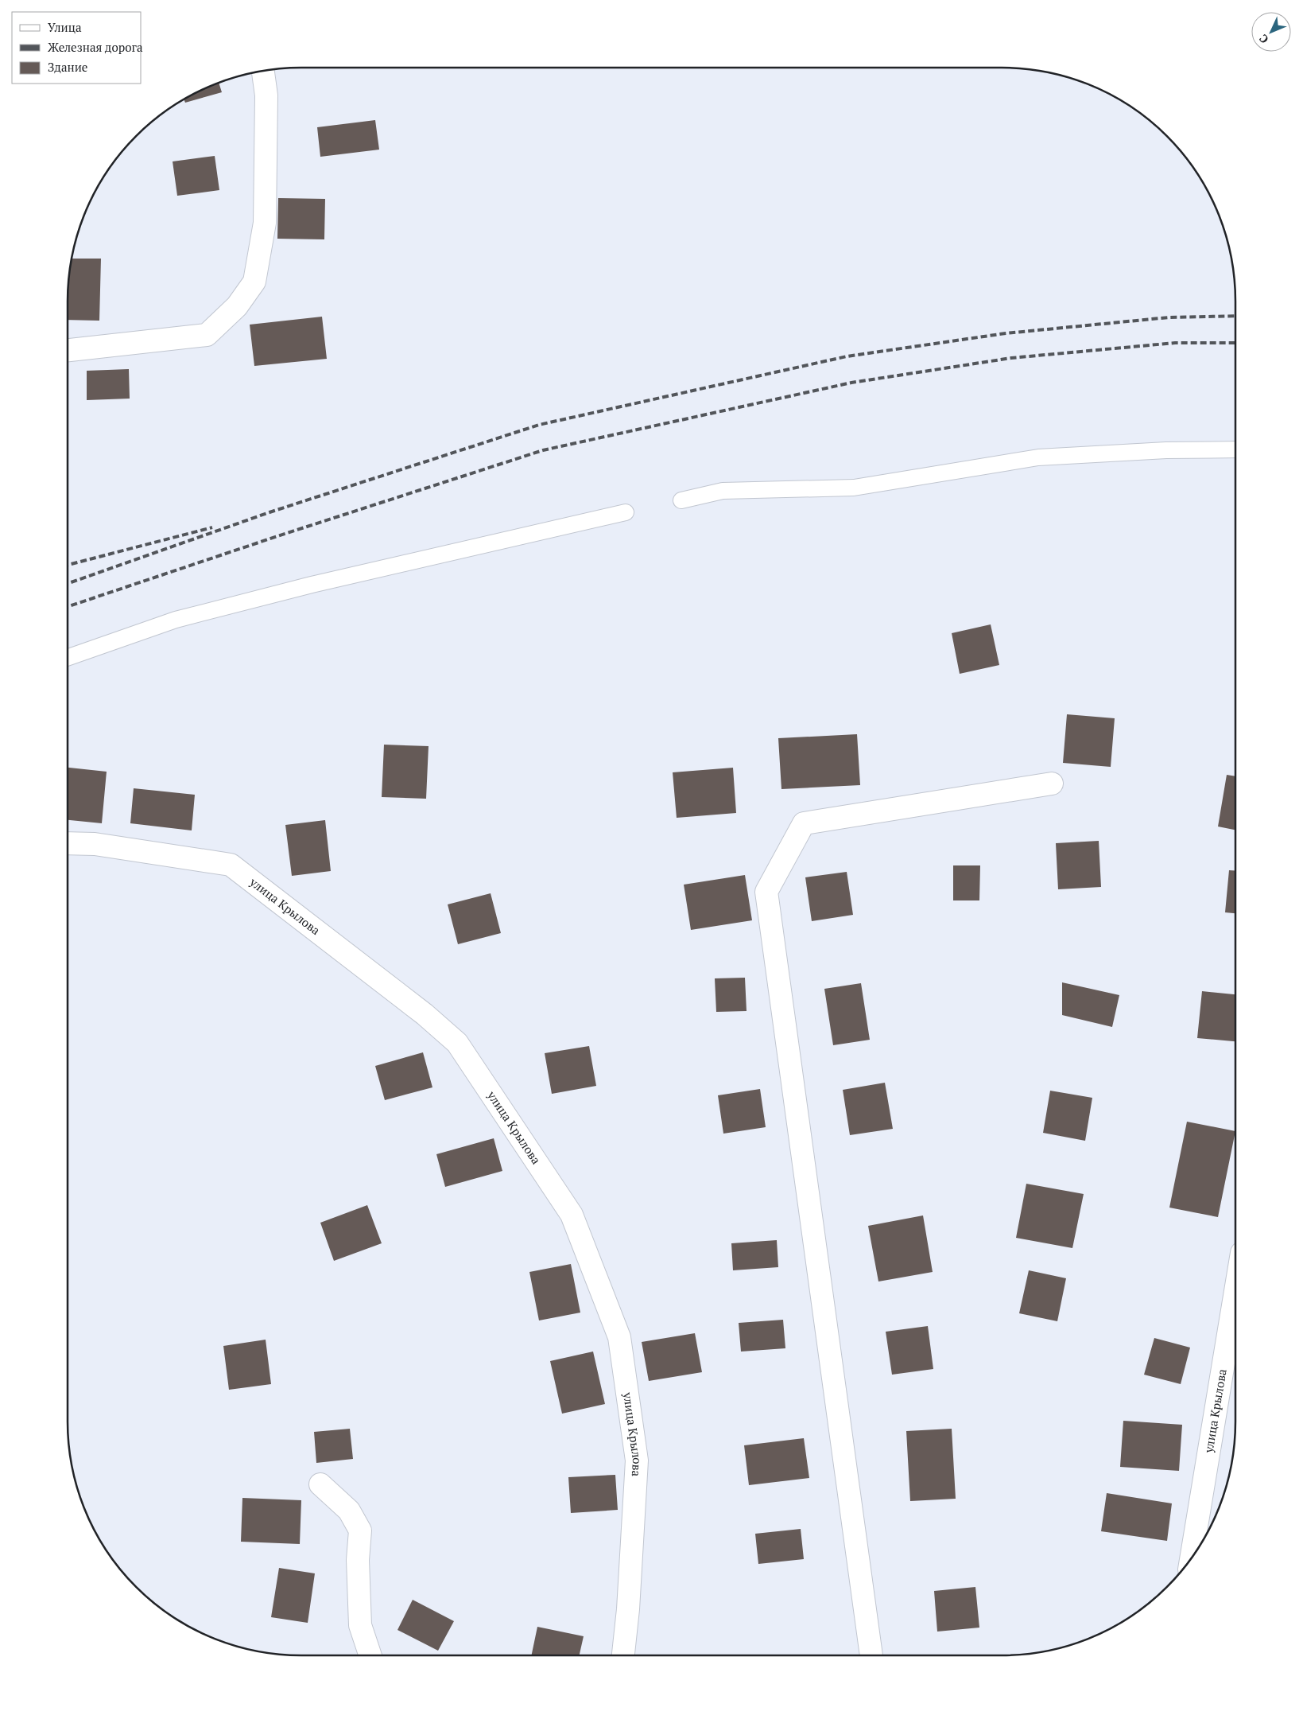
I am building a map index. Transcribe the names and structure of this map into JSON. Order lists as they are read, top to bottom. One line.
{"streets":{"street":["улица Крылова"]},"legend":["Улица","Железная дорога","Здание"],"north":"bottom left"}
